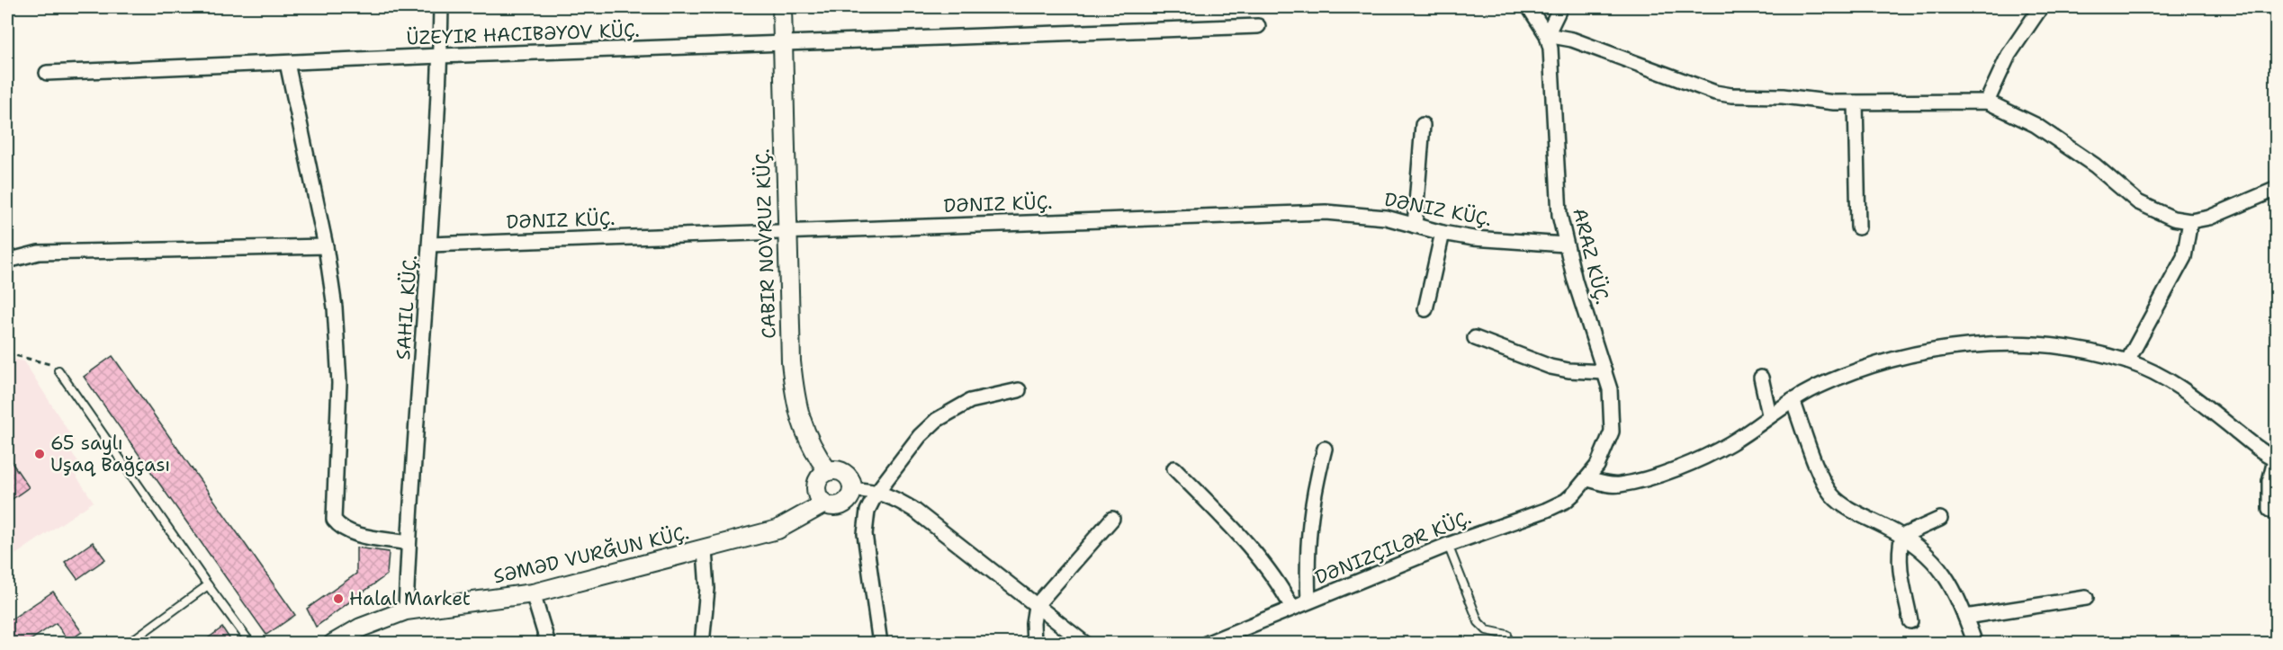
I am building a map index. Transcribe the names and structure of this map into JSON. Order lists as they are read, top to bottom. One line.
{"streets":{"main road":["CABIR NOVRUZ KÜÇ.","SƏMƏD VURĞUN KÜÇ."],"street":["DӘNIZ KÜÇ.","ARAZ KÜÇ.","SAHIL KÜÇ.","DӘNIZÇILӘR KÜÇ."]},"crossings":[["DӘNIZ KÜÇ.","CABIR NOVRUZ KÜÇ."],["DӘNIZ KÜÇ.","ARAZ KÜÇ."],["DӘNIZ KÜÇ.","SAHIL KÜÇ."],["CABIR NOVRUZ KÜÇ.","SƏMƏD VURĞUN KÜÇ."],["ARAZ KÜÇ.","DӘNIZÇILӘR KÜÇ."],["SAHIL KÜÇ.","SƏMƏD VURĞUN KÜÇ."]],"places":["65 saylı Uşaq Bağçası","Halal Market"]}
